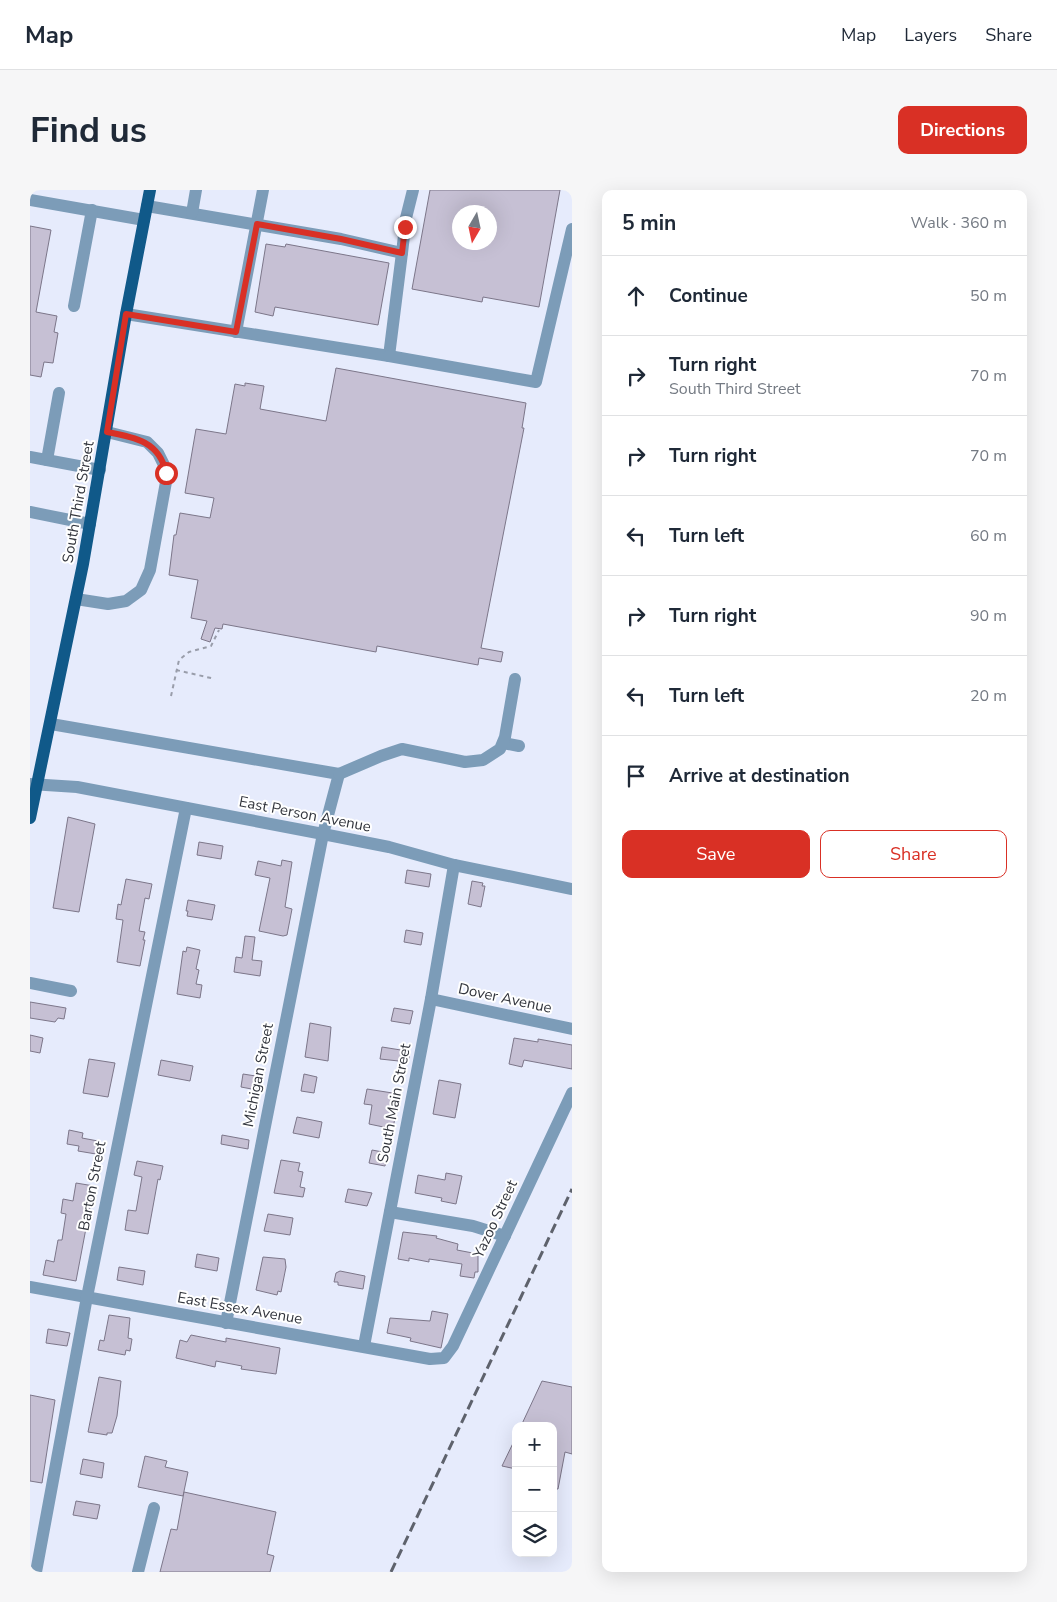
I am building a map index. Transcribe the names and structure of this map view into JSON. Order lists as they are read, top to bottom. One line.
{"streets":{"main road":["South Third Street"],"street":["East Person Avenue","Dover Avenue","Michigan Street","South Main Street","Barton Street","Yazoo Street","East Essex Avenue"]},"crossings":[["South Third Street","East Person Avenue"],["East Person Avenue","Michigan Street"],["East Person Avenue","South Main Street"],["East Person Avenue","Barton Street"],["Dover Avenue","South Main Street"],["Michigan Street","East Essex Avenue"],["South Main Street","East Essex Avenue"],["Barton Street","East Essex Avenue"],["Yazoo Street","East Essex Avenue"]],"north":"bottom","page":{"header":"Map","nav":["Map","Layers","Share"],"buttons":["Directions",["Save","Share"]],"title":"Find us","heading":["5 min","Walk · 360 m"],"list":[["Continue","50 m"],["Turn right","South Third Street","70 m"],["Turn right","70 m"],["Turn left","60 m"],["Turn right","90 m"],["Turn left","20 m"],"Arrive at destination"],"map_buttons":["+","−"]}}
